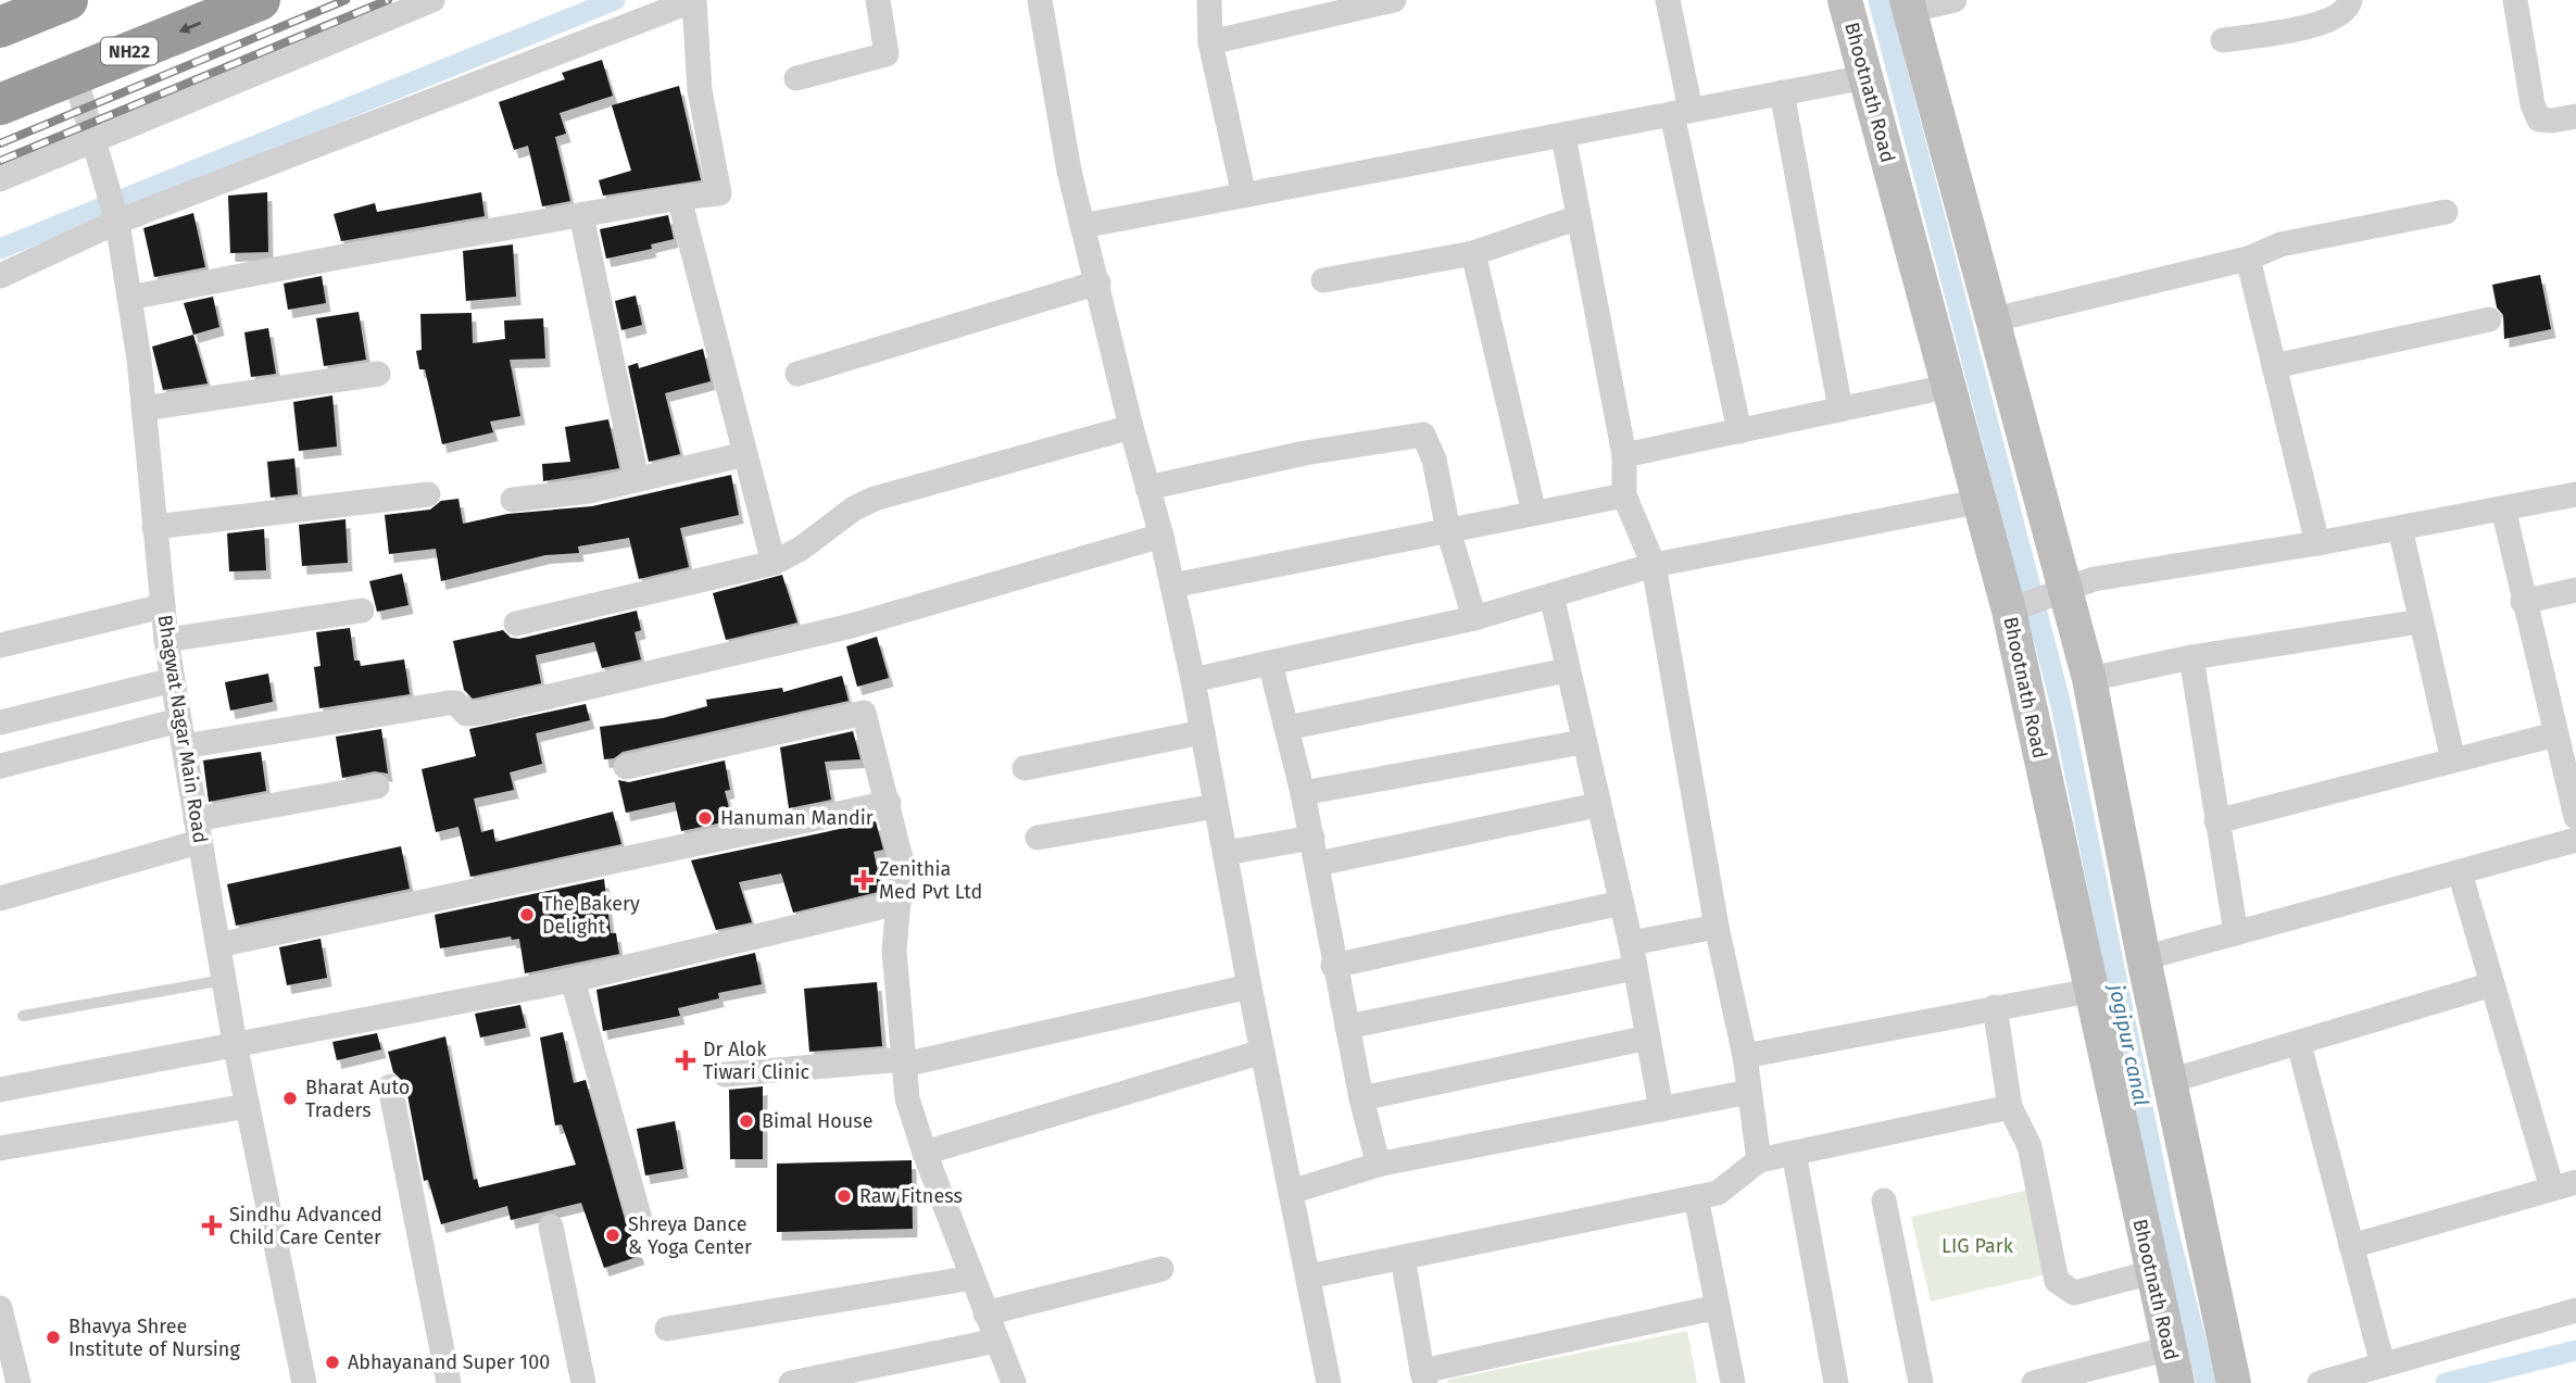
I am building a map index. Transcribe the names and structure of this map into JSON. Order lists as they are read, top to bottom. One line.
{"streets":{"highway":["NH22"],"street":["Bhootnath Road","Bhagwat Nagar Main Road"]},"crossings":[["NH22","Bhagwat Nagar Main Road"]],"water":["jogipur canal"],"parks":["LIG Park"],"places":{"other":["Hanuman Mandir","The Bakery Delight","Bharat Auto Traders","Bimal House","Raw Fitness","Shreya Dance & Yoga Center","Bhavya Shree Institute of Nursing","Abhayanand Super 100"],"health":["Zenithia Med Pvt Ltd","Dr Alok Tiwari Clinic","Sindhu Advanced Child Care Center"]}}
